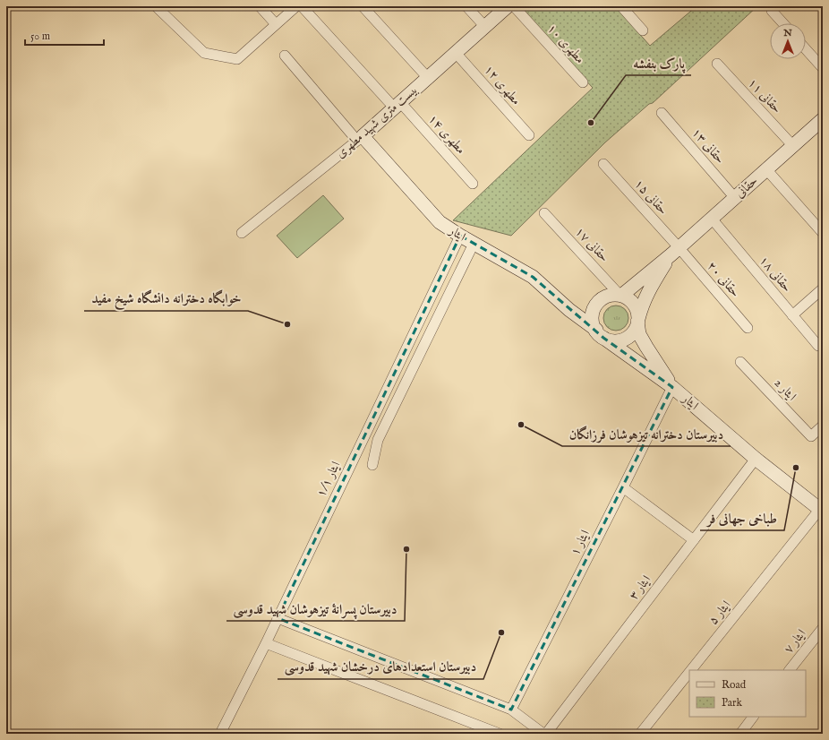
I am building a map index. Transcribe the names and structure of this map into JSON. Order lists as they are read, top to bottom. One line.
{"streets":{"main road":["بیست متری شهید مطهری","حقانی","ایثار"],"street":["مطهری ۱۰","مطهری ۱۲","حقانی ۱۱","مطهری ۱۴","حقانی ۱۳","حقانی ۱۵","حقانی ۱۷","حقانی ۱۸","حقانی ۲۰","ایثار 2","ایثار ۱/۱","ایثار ۱","ایثار ۳","ایثار ۵","ایثار ۷"]},"crossings":[["مطهری ۱۲","بیست متری شهید مطهری"],["حقانی ۱۱","حقانی"],["بیست متری شهید مطهری","مطهری ۱۴"],["بیست متری شهید مطهری","ایثار"],["حقانی ۱۳","حقانی"],["حقانی","حقانی ۱۵"],["حقانی","حقانی ۱۸"],["حقانی","حقانی ۲۰"],["حقانی ۱۵","حقانی ۲۰"],["ایثار","حقانی ۱۷"],["ایثار","ایثار ۱/۱"],["ایثار","ایثار ۱"],["ایثار","ایثار ۳"],["ایثار","ایثار ۵"]],"places":["پارک بنفشه","خوابگاه دخترانه دانشگاه شیخ مفید","دبیرستان دخترانه تیزهوشان فرزانگان","طباخی جهانی فر","دبیرستان پسرانهٔ تیزهوشان شهید قدوسی","دبیرستان استعدادهای درخشان شهید قدوسی"],"legend":["Road","Park"],"scale_bar":"50 m","north":"top"}
